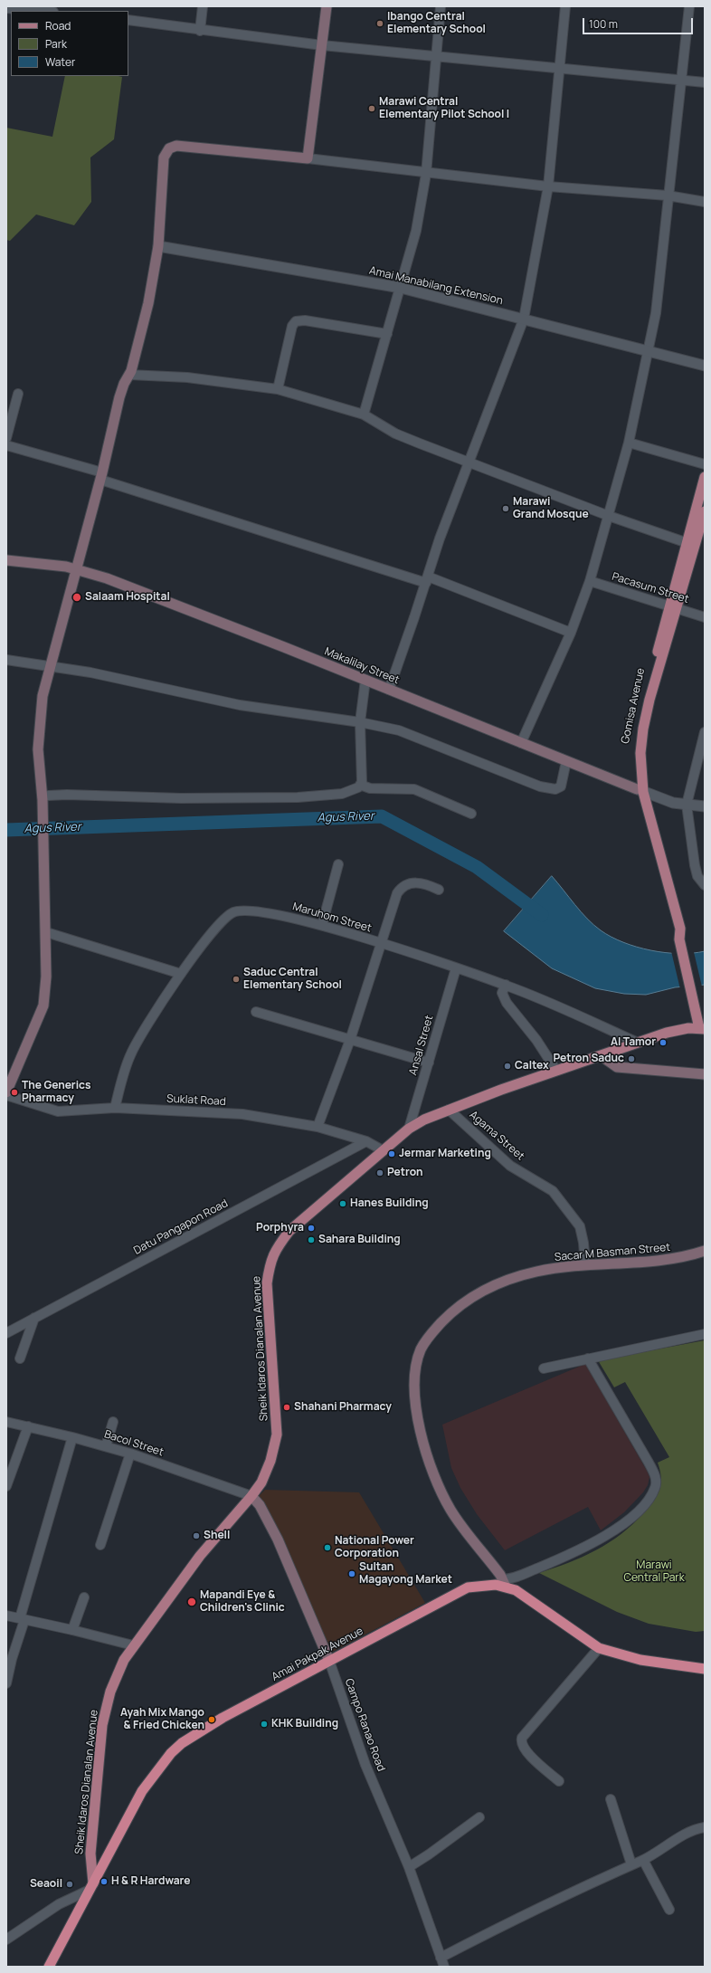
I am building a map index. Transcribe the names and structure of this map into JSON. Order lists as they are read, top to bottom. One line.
{"streets":{"highway":["Amai Pakpak Avenue"],"main road":["Makalilay Street","Gomisa Avenue","Sacar M Basman Street","Sheik Idaros Dianalan Avenue","Campo Ranao Road"],"street":["Amai Manabilang Extension","Pacasum Street","Maruhom Street","Ansal Street","Suklat Road","Agama Street","Datu Pangapon Road","Bacol Street"]},"crossings":[["Pacasum Street","Gomisa Avenue"],["Makalilay Street","Gomisa Avenue"],["Gomisa Avenue","Sheik Idaros Dianalan Avenue"],["Maruhom Street","Ansal Street"],["Maruhom Street","Suklat Road"],["Maruhom Street","Sheik Idaros Dianalan Avenue"],["Ansal Street","Sheik Idaros Dianalan Avenue"],["Suklat Road","Datu Pangapon Road"],["Suklat Road","Sheik Idaros Dianalan Avenue"],["Agama Street","Sacar M Basman Street"],["Agama Street","Sheik Idaros Dianalan Avenue"],["Sacar M Basman Street","Amai Pakpak Avenue"],["Sheik Idaros Dianalan Avenue","Bacol Street"],["Sheik Idaros Dianalan Avenue","Amai Pakpak Avenue"],["Sheik Idaros Dianalan Avenue","Campo Ranao Road"],["Bacol Street","Campo Ranao Road"],["Amai Pakpak Avenue","Campo Ranao Road"]],"water":["Agus River"],"parks":["Marawi Central Park"],"places":["Ibango Central Elementary School","Marawi Central Elementary Pilot School I","Marawi Grand Mosque","Salaam Hospital","Saduc Central Elementary School","Al Tamor","Petron Saduc","Caltex","The Generics Pharmacy","Jermar Marketing","Petron","Hanes Building","Porphyra","Sahara Building","Shahani Pharmacy","Shell","National Power Corporation","Sultan Magayong Market","Mapandi Eye & Children's Clinic","Ayah Mix Mango & Fried Chicken","KHK Building","H & R Hardware","Seaoil"],"legend":["Road","Park","Water"],"scale_bar":"100 m"}
